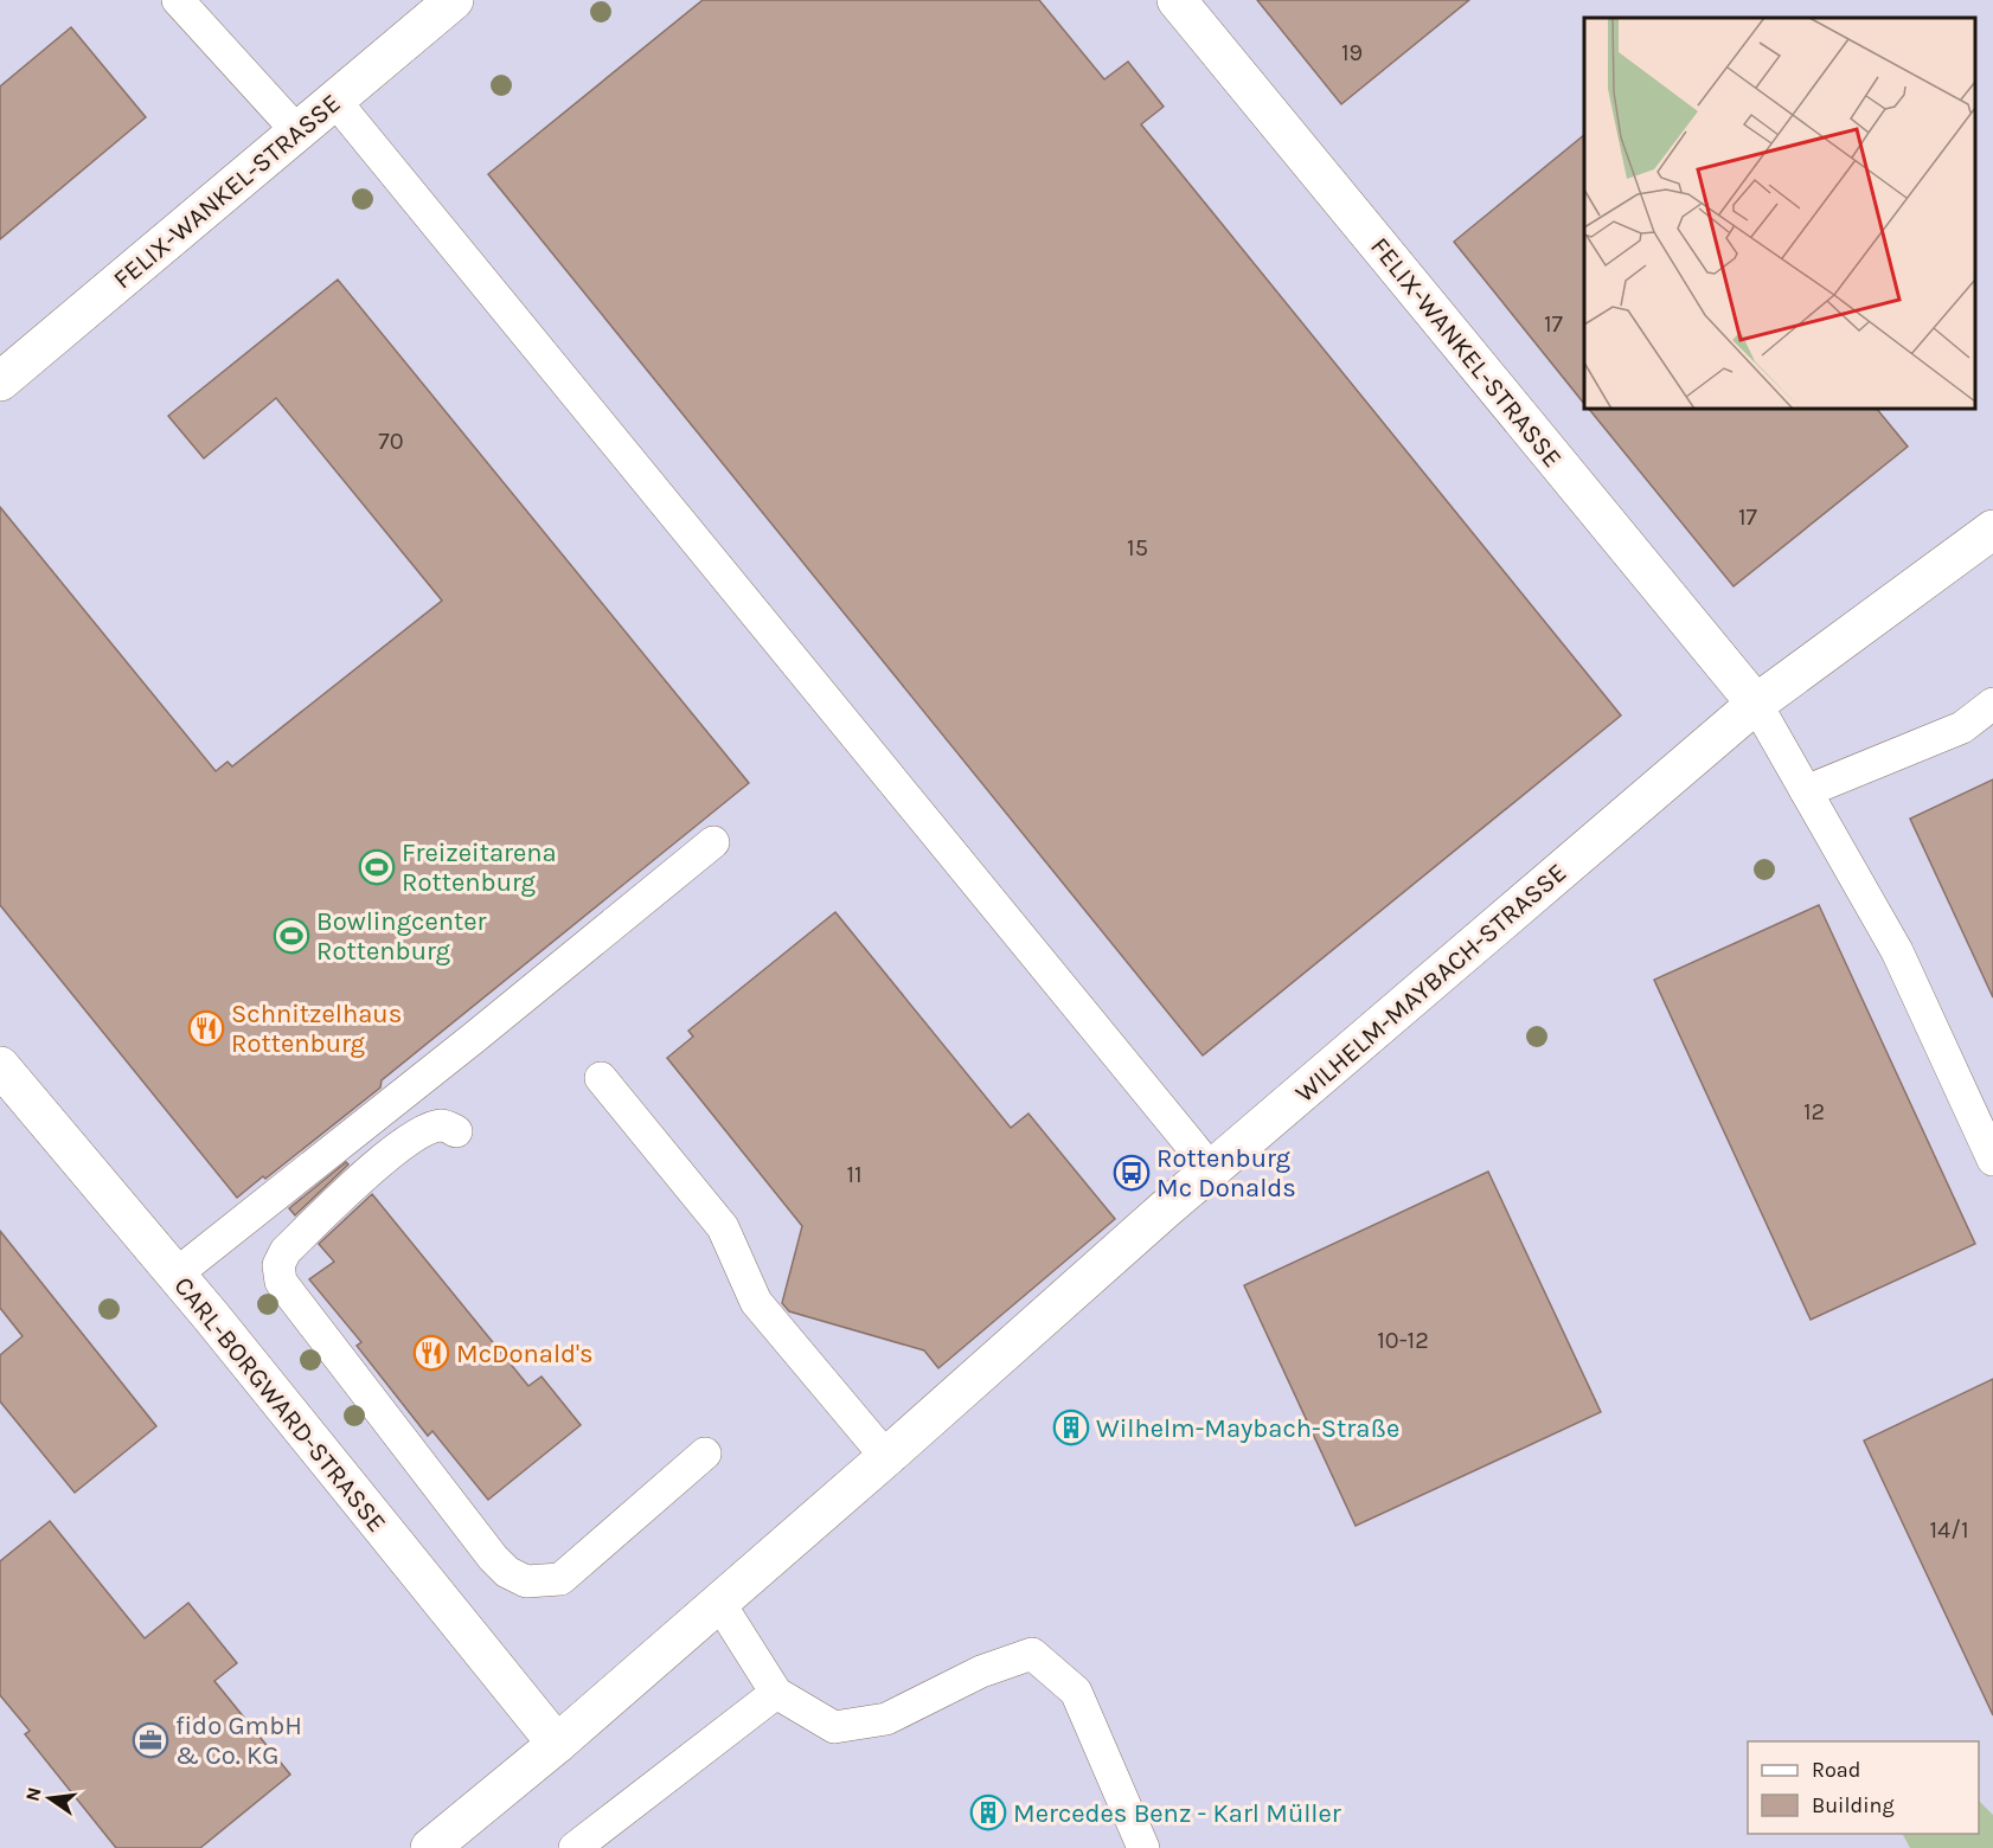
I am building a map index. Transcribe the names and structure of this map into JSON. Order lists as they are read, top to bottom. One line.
{"streets":{"street":["FELIX-WANKEL-STRASSE","WILHELM-MAYBACH-STRASSE","CARL-BORGWARD-STRASSE"]},"crossings":[["FELIX-WANKEL-STRASSE","WILHELM-MAYBACH-STRASSE"],["WILHELM-MAYBACH-STRASSE","CARL-BORGWARD-STRASSE"]],"places":{"sports":["Freizeitarena Rottenburg","Bowlingcenter Rottenburg"],"restaurant":["Schnitzelhaus Rottenburg","McDonald's"],"bus stop":["Rottenburg Mc Donalds"],"building":["Wilhelm-Maybach-Straße","Mercedes Benz - Karl Müller"],"office":["fido GmbH & Co. KG"]},"house_numbers":["19","17","70","17","15","12","11","10-12","14/1"],"legend":["Road","Building"],"north":"left"}
